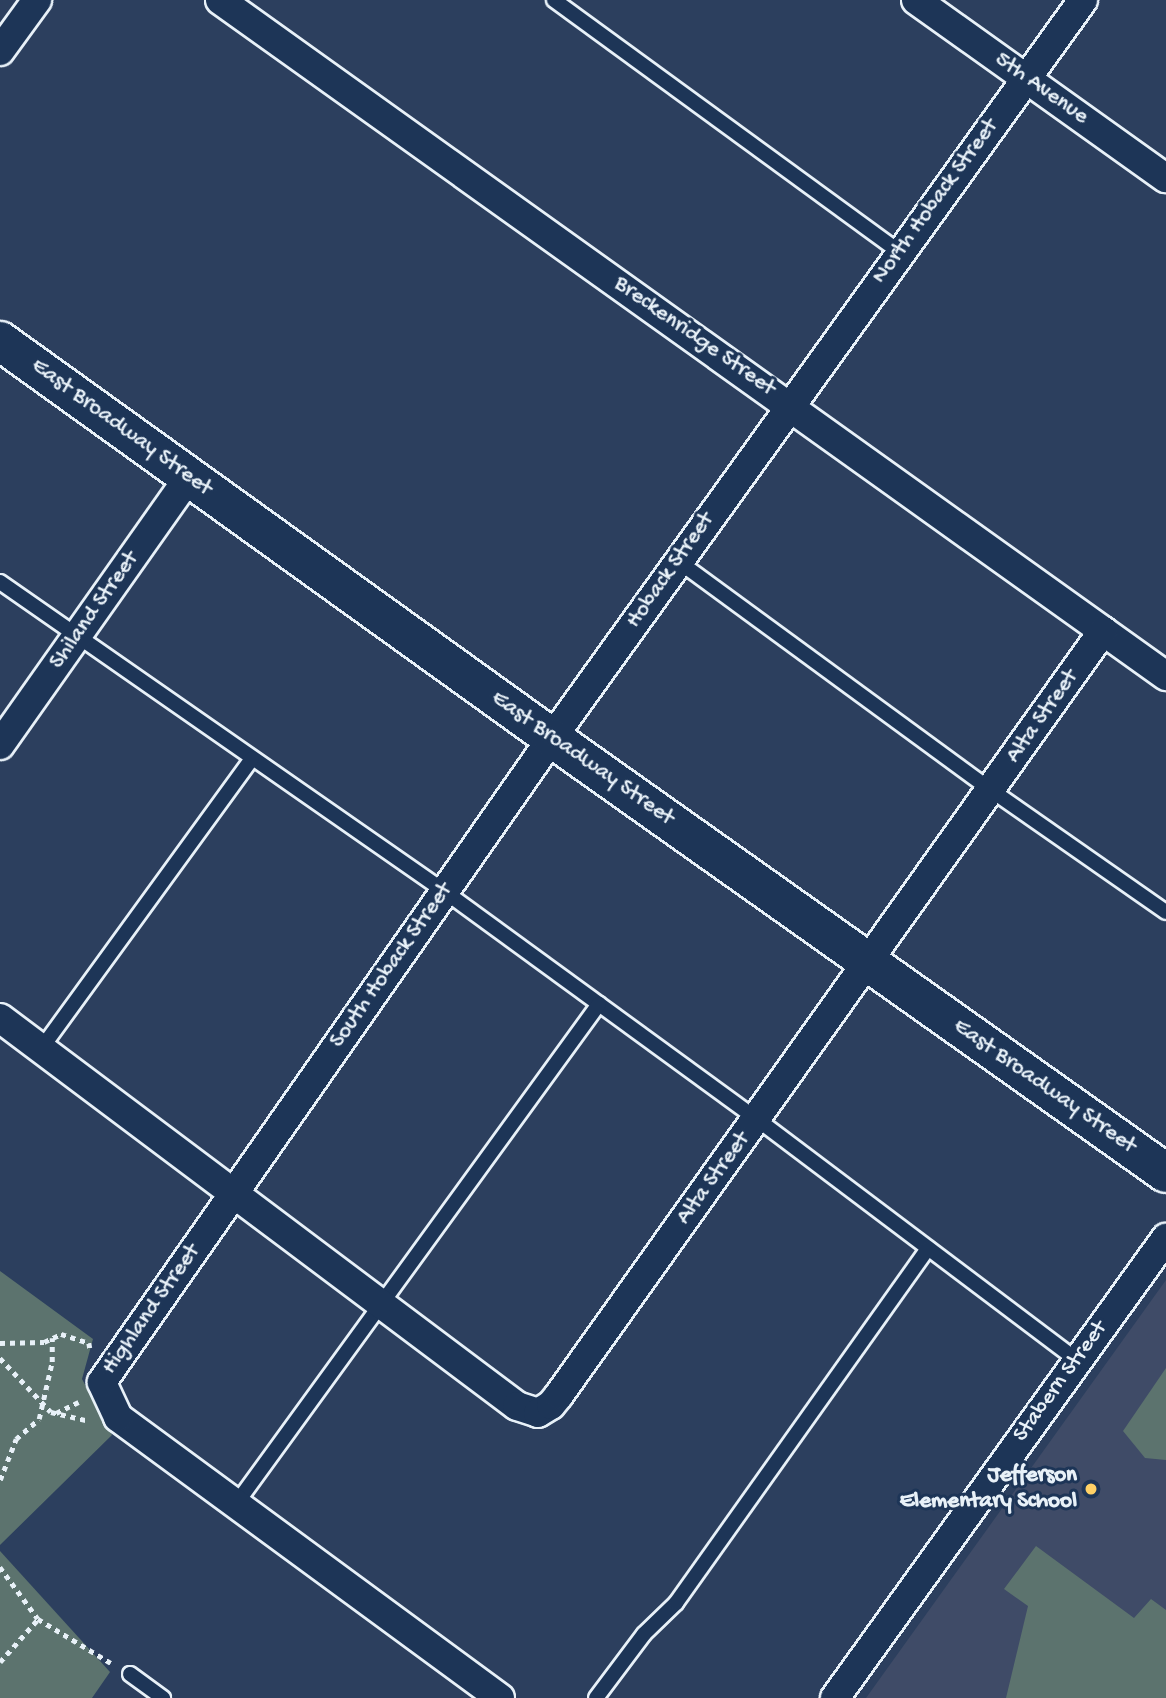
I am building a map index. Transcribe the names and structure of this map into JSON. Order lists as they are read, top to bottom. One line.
{"streets":{"street":["5th Avenue","North Hoback Street","Breckenridge Street","East Broadway Street","Hoback Street","Shiland Street","Alta Street","South Hoback Street","Highland Street","Stabern Street"]},"crossings":[["5th Avenue","North Hoback Street"],["North Hoback Street","Breckenridge Street"],["North Hoback Street","Hoback Street"],["Breckenridge Street","Hoback Street"],["Breckenridge Street","Alta Street"],["East Broadway Street","Hoback Street"],["East Broadway Street","Shiland Street"],["East Broadway Street","Alta Street"],["East Broadway Street","South Hoback Street"],["Hoback Street","South Hoback Street"],["Alta Street","South Hoback Street"],["Alta Street","Highland Street"],["South Hoback Street","Highland Street"]],"places":["Jefferson Elementary School"]}
